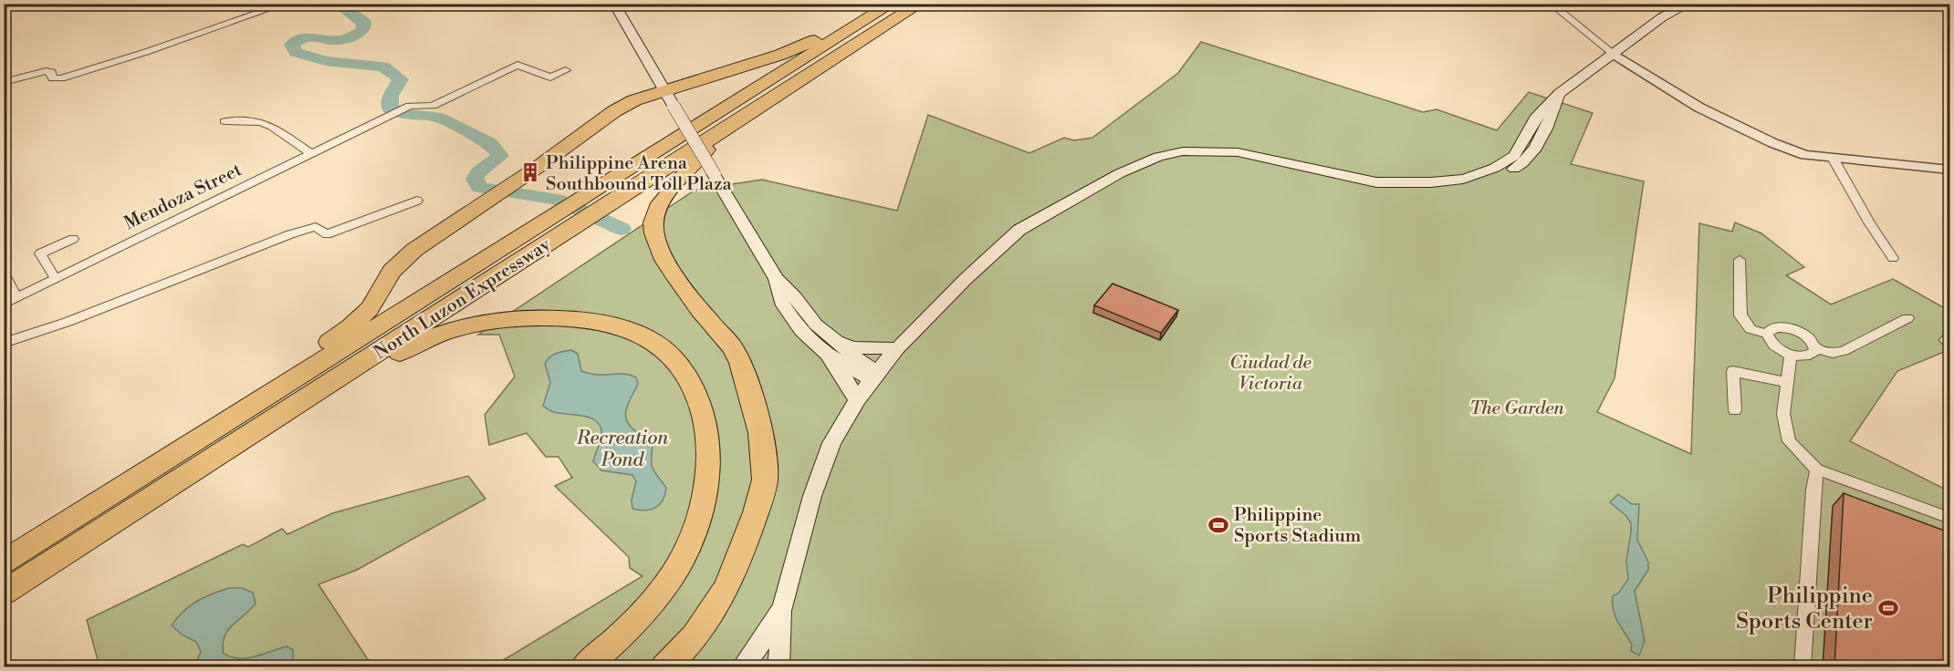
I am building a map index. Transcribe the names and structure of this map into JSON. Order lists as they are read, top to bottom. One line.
{"streets":{"highway":["North Luzon Expressway"],"street":["Mendoza Street"]},"water":["Recreation Pond"],"parks":["Ciudad de Victoria","The Garden"],"places":{"building":["Philippine Arena Southbound Toll Plaza"],"sports":["Philippine Sports Stadium","Philippine Sports Center"]}}
